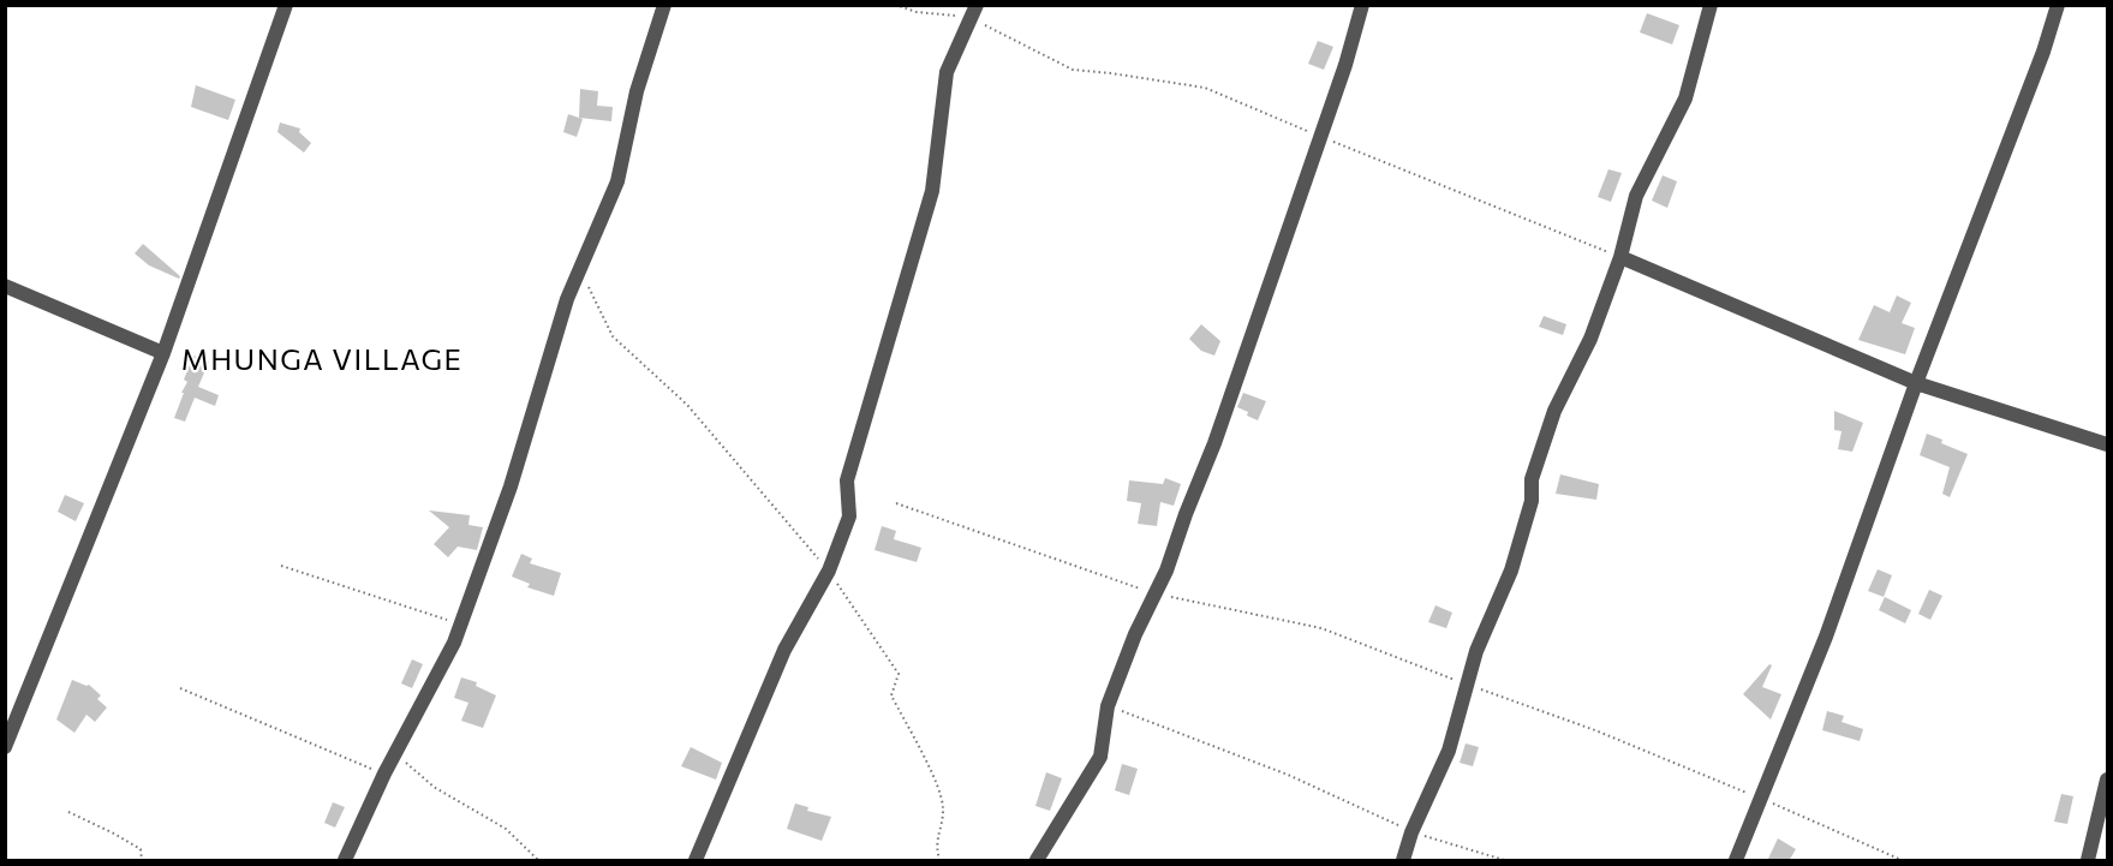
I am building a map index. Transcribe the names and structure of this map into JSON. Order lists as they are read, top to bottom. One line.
{"districts":["MHUNGA VILLAGE"]}
